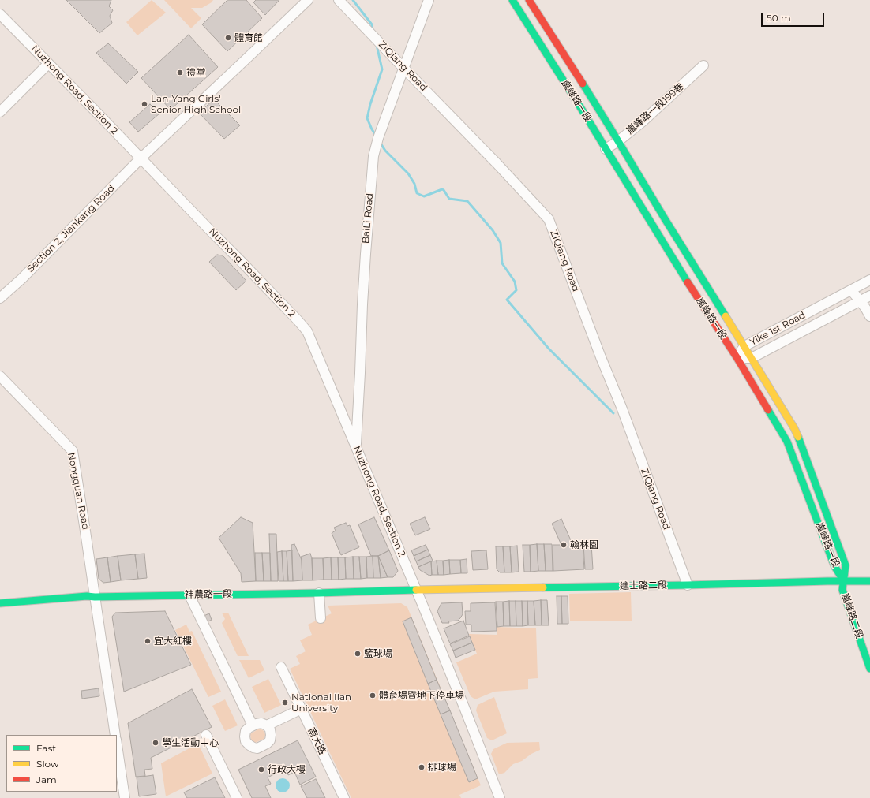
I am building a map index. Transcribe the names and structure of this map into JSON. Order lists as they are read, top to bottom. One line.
{"streets":{"main road":["嵐峰路一段","進士路二段","神農路一段","嵐峰路二段"],"street":["ZiQiang Road","Nuzhong Road, Section 2","嵐峰路一段199巷","BaiLi Road","Section 2, Jiankang Road","Yike 1st Road","Nongquan Road","南大路"]},"crossings":[["ZiQiang Road","BaiLi Road"],["ZiQiang Road","進士路二段"],["Nuzhong Road, Section 2","BaiLi Road"],["Nuzhong Road, Section 2","Section 2, Jiankang Road"],["Nuzhong Road, Section 2","進士路二段"],["Nuzhong Road, Section 2","神農路一段"],["嵐峰路一段","嵐峰路一段199巷"],["嵐峰路一段","Yike 1st Road"],["嵐峰路一段","進士路二段"],["嵐峰路一段","嵐峰路二段"],["Nongquan Road","神農路一段"],["進士路二段","神農路一段"],["進士路二段","嵐峰路二段"]],"places":["體育館","禮堂","Lan-Yang Girls' Senior High School","翰林園","宜大紅樓","籃球場","體育場暨地下停車場","National Ilan University","學生活動中心","排球場","行政大樓"],"legend":["Fast","Slow","Jam"],"scale_bar":"50 m"}
